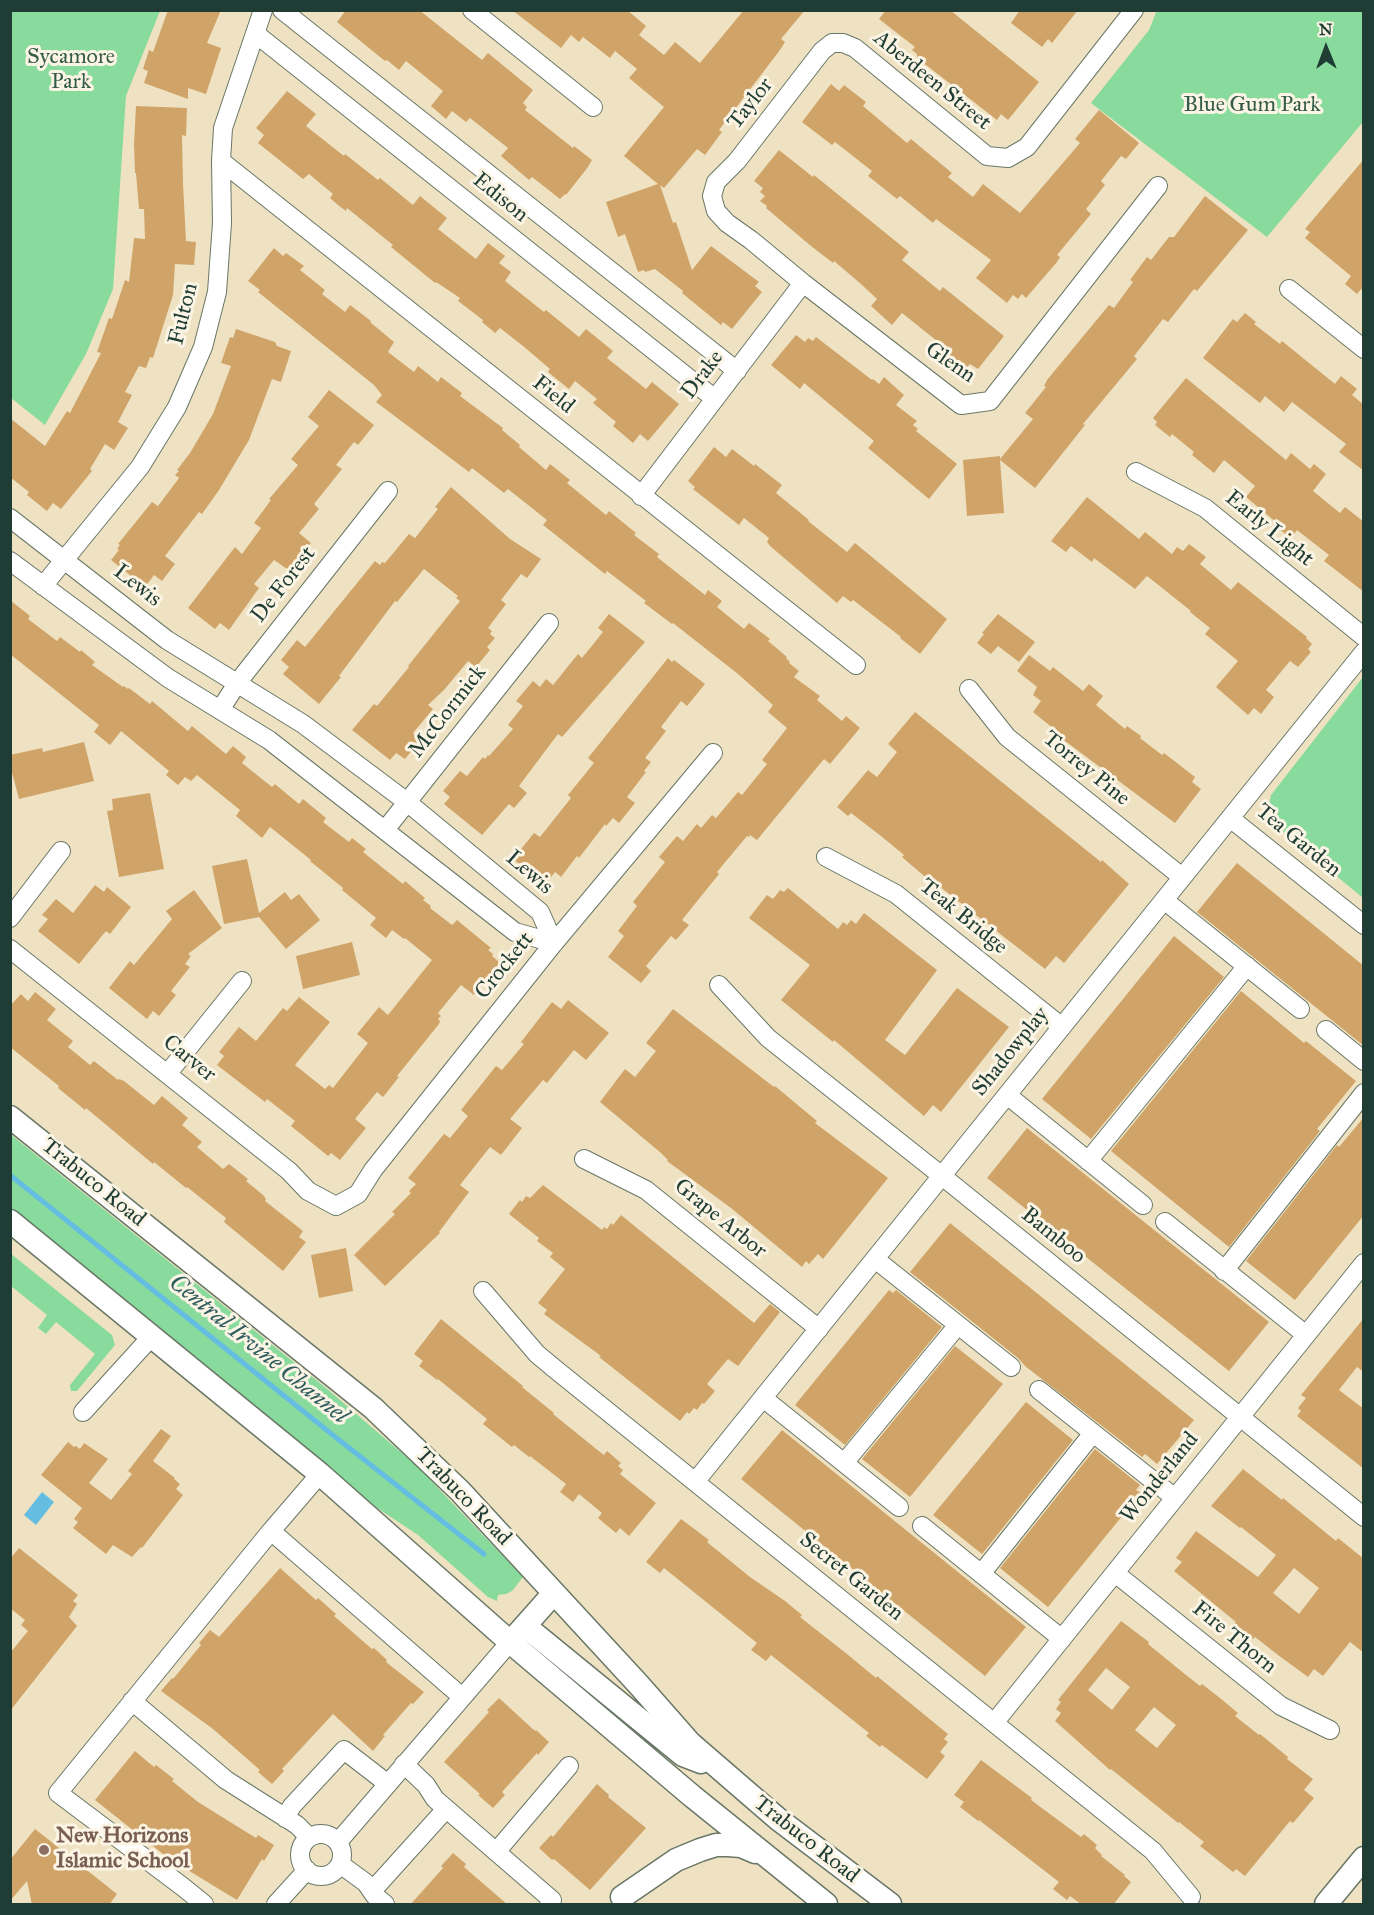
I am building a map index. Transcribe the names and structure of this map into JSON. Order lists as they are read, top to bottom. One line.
{"streets":{"main road":["Trabuco Road"],"street":["Aberdeen Street","Taylor","Edison","Fulton","Glenn","Drake","Field","Early Light","De Forest","Lewis","McCormick","Torrey Pine","Tea Garden","Teak Bridge","Crockett","Shadowplay","Carver","Grape Arbor","Bamboo","Wonderland","Secret Garden","Fire Thorn"]},"crossings":[["Aberdeen Street","Taylor"],["Taylor","Glenn"],["Edison","Fulton"],["Edison","Drake"],["Fulton","Field"],["Fulton","Lewis"],["Glenn","Drake"],["Drake","Field"],["De Forest","Lewis"],["Lewis","McCormick"],["Lewis","Crockett"],["Torrey Pine","Shadowplay"],["Tea Garden","Shadowplay"],["Teak Bridge","Shadowplay"],["Crockett","Carver"],["Shadowplay","Grape Arbor"],["Shadowplay","Bamboo"],["Shadowplay","Secret Garden"],["Bamboo","Wonderland"],["Wonderland","Secret Garden"],["Wonderland","Fire Thorn"]],"water":["Central Irvine Channel"],"parks":["Sycamore Park","Blue Gum Park"],"places":["New Horizons Islamic School"],"north":"top"}
